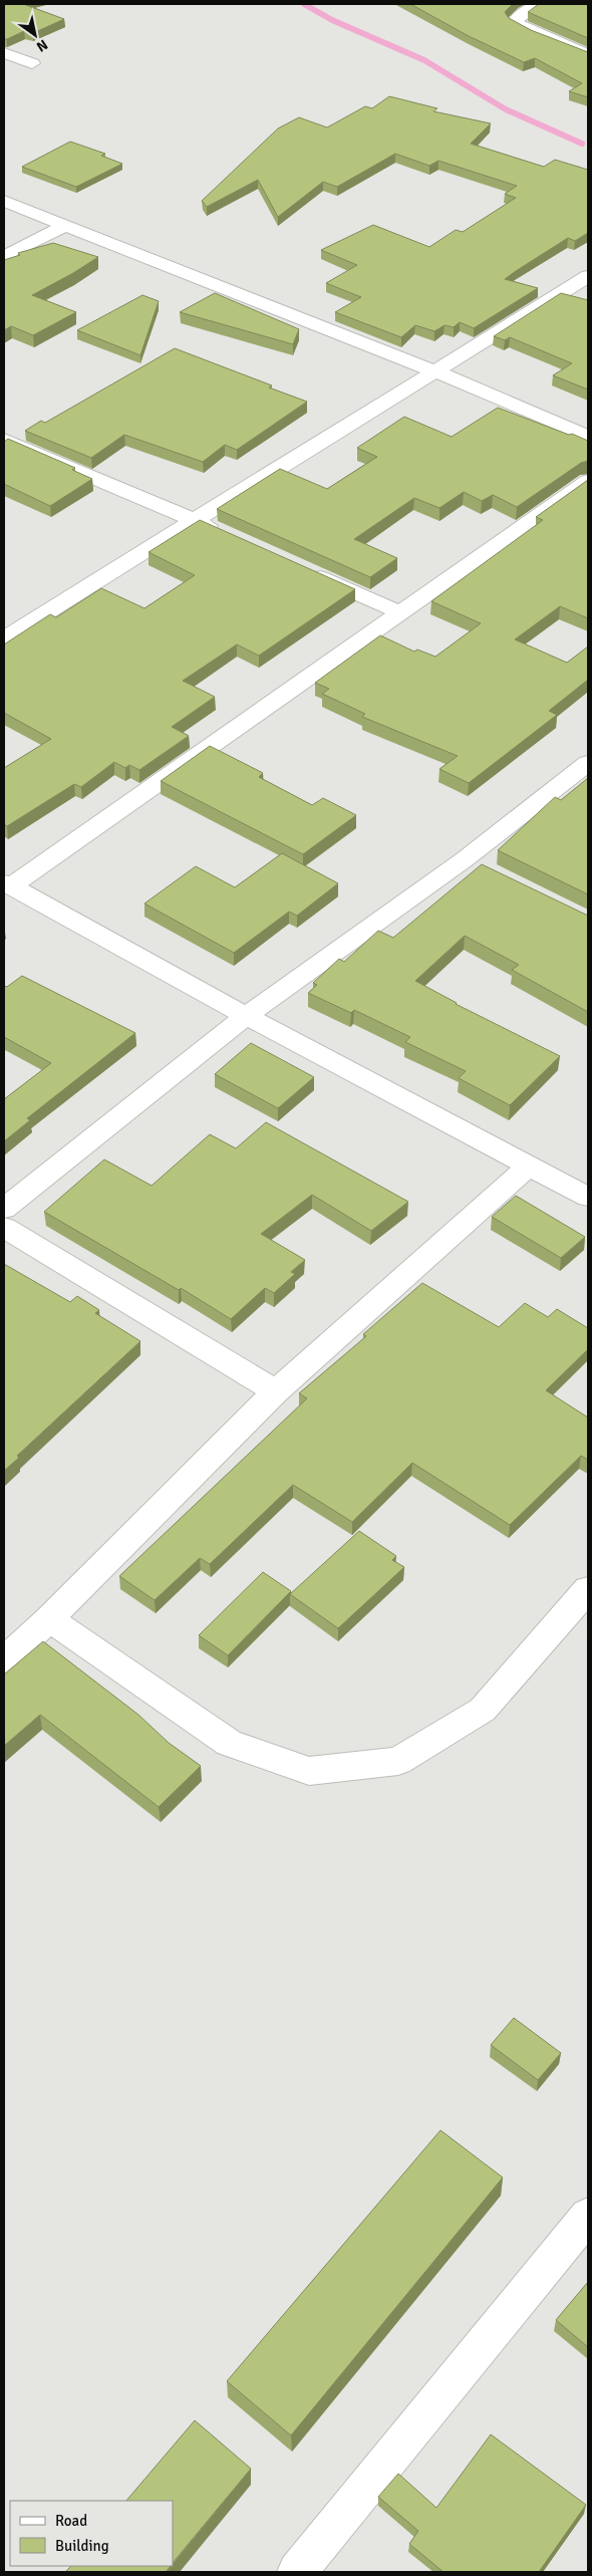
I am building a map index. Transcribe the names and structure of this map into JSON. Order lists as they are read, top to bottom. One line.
{"legend":["Road","Building"],"north":"bottom right"}
